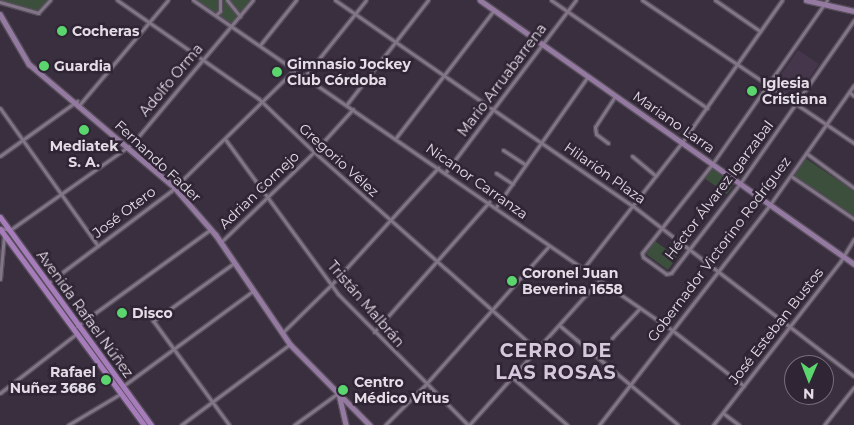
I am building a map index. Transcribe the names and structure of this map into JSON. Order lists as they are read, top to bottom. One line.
{"streets":{"main road":["Mariano Larra","Fernando Fader","Avenida Rafael Núñez"],"street":["Adolfo Orma","Mario Arruabarrena","Gregorio Vélez","Hilarión Plaza","Nicanor Carranza","Adrian Cornejo","Héctor Álvarez Igarzabal","José Otero","Gobernador Victorino Rodríguez","Tristán Malbrán","José Esteban Bustos"]},"crossings":[["Adolfo Orma","Gregorio Vélez"],["Adolfo Orma","Fernando Fader"],["Adolfo Orma","Nicanor Carranza"],["Adolfo Orma","Avenida Rafael Núñez"],["Mario Arruabarrena","Mariano Larra"],["Mario Arruabarrena","Hilarión Plaza"],["Mario Arruabarrena","Nicanor Carranza"],["Mariano Larra","Héctor Álvarez Igarzabal"],["Mariano Larra","Gobernador Victorino Rodríguez"],["Mariano Larra","José Esteban Bustos"],["Gregorio Vélez","Adrian Cornejo"],["Gregorio Vélez","José Otero"],["Fernando Fader","Adrian Cornejo"],["Fernando Fader","José Otero"],["Hilarión Plaza","Héctor Álvarez Igarzabal"],["Hilarión Plaza","Gobernador Victorino Rodríguez"],["Hilarión Plaza","José Esteban Bustos"],["Nicanor Carranza","Adrian Cornejo"],["Nicanor Carranza","José Otero"],["Nicanor Carranza","Gobernador Victorino Rodríguez"],["Nicanor Carranza","José Esteban Bustos"],["Adrian Cornejo","Tristán Malbrán"],["José Otero","Tristán Malbrán"],["José Otero","Avenida Rafael Núñez"]],"districts":["CERRO DE LAS ROSAS"],"places":["Cocheras","Guardia","Gimnasio Jockey Club Córdoba","Iglesia Cristiana","Mediatek S. A.","Coronel Juan Beverina 1658","Disco","Rafael Nuñez 3686","Centro Médico Vitus"],"north":"bottom"}
